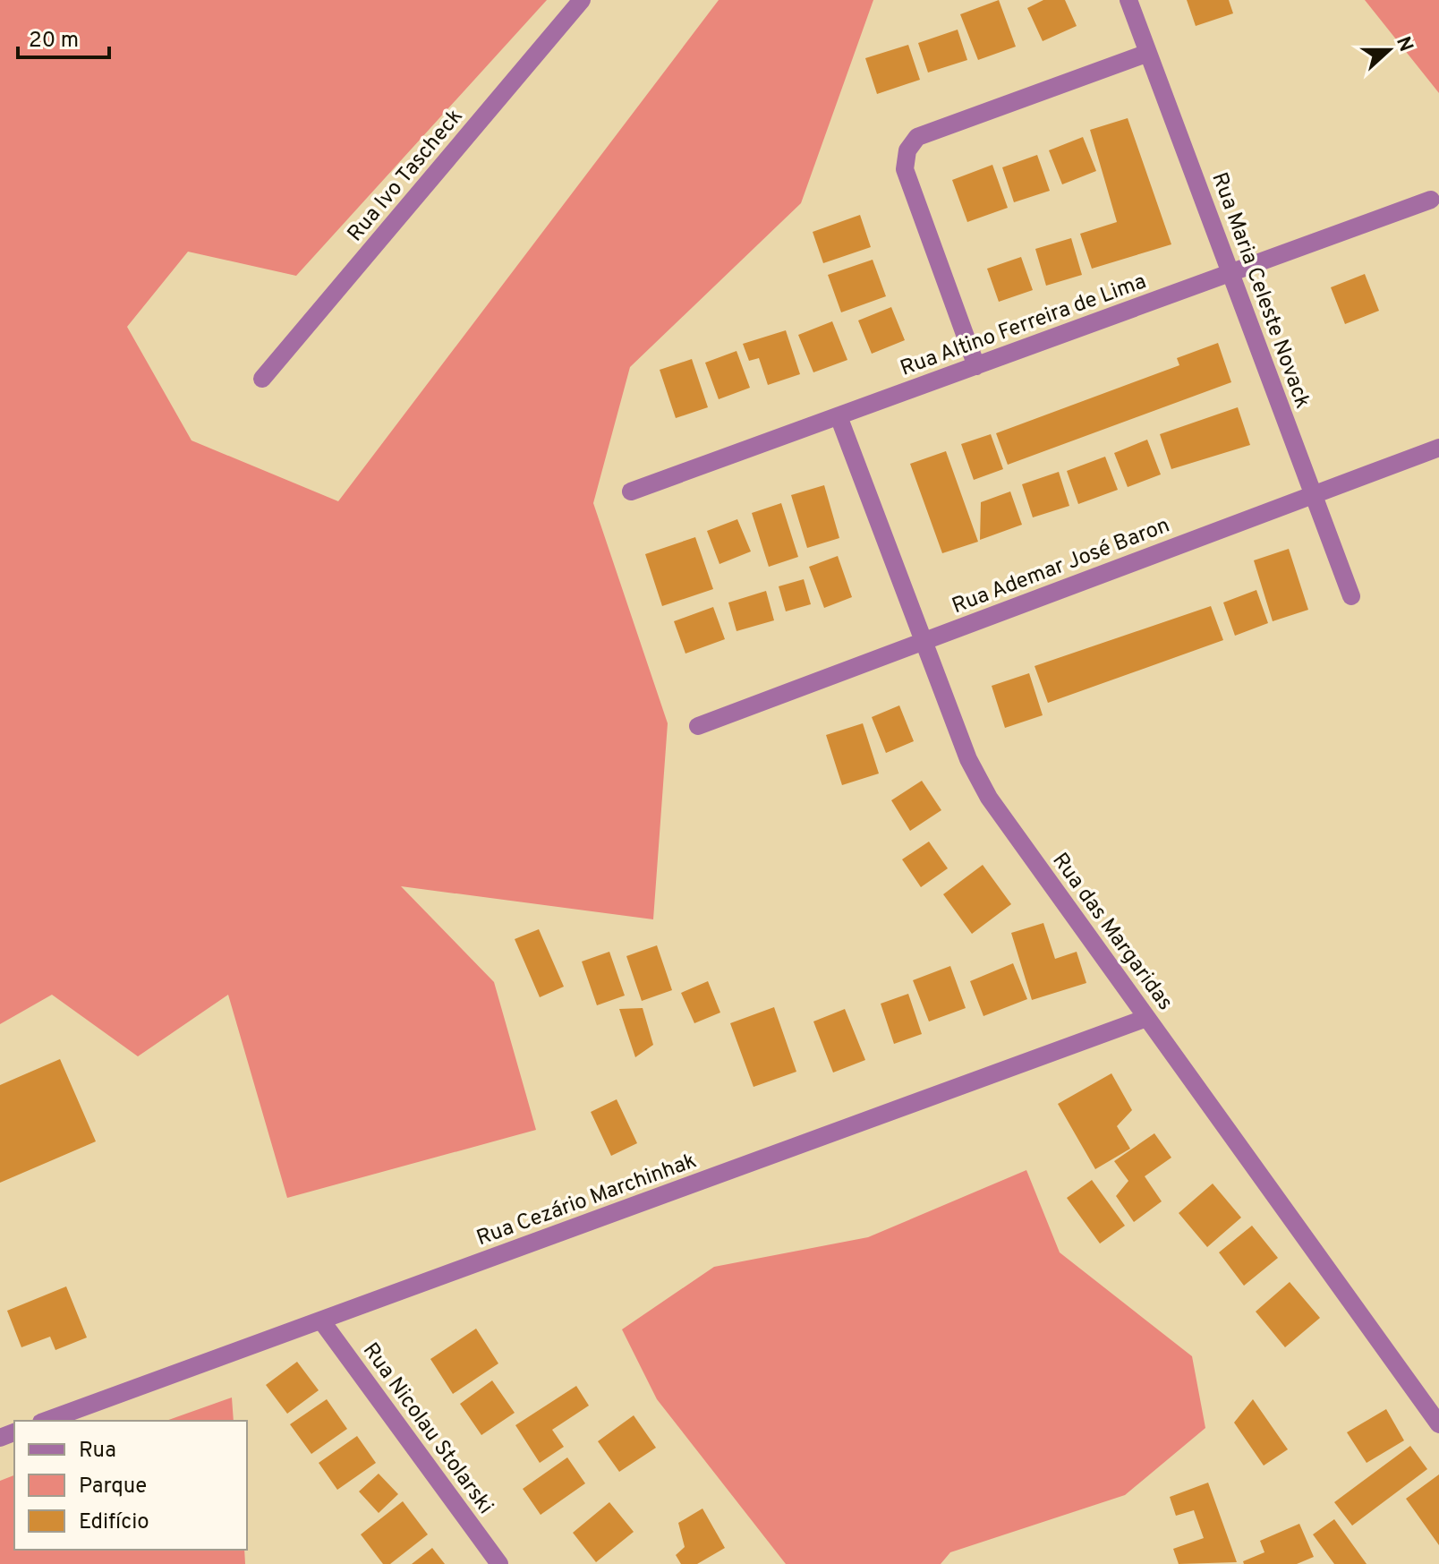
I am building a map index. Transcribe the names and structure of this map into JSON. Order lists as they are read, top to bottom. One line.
{"streets":{"street":["Rua Ivo Tascheck","Rua Maria Celeste Novack","Rua Altino Ferreira de Lima","Rua Ademar José Baron","Rua das Margaridas","Rua Cezário Marchinhak","Rua Nicolau Stolarski"]},"crossings":[["Rua Maria Celeste Novack","Rua Altino Ferreira de Lima"],["Rua Maria Celeste Novack","Rua Ademar José Baron"],["Rua Altino Ferreira de Lima","Rua das Margaridas"],["Rua Ademar José Baron","Rua das Margaridas"],["Rua das Margaridas","Rua Cezário Marchinhak"],["Rua Cezário Marchinhak","Rua Nicolau Stolarski"]],"legend":["Rua","Parque","Edifício"],"scale_bar":"20 m","north":"right"}
